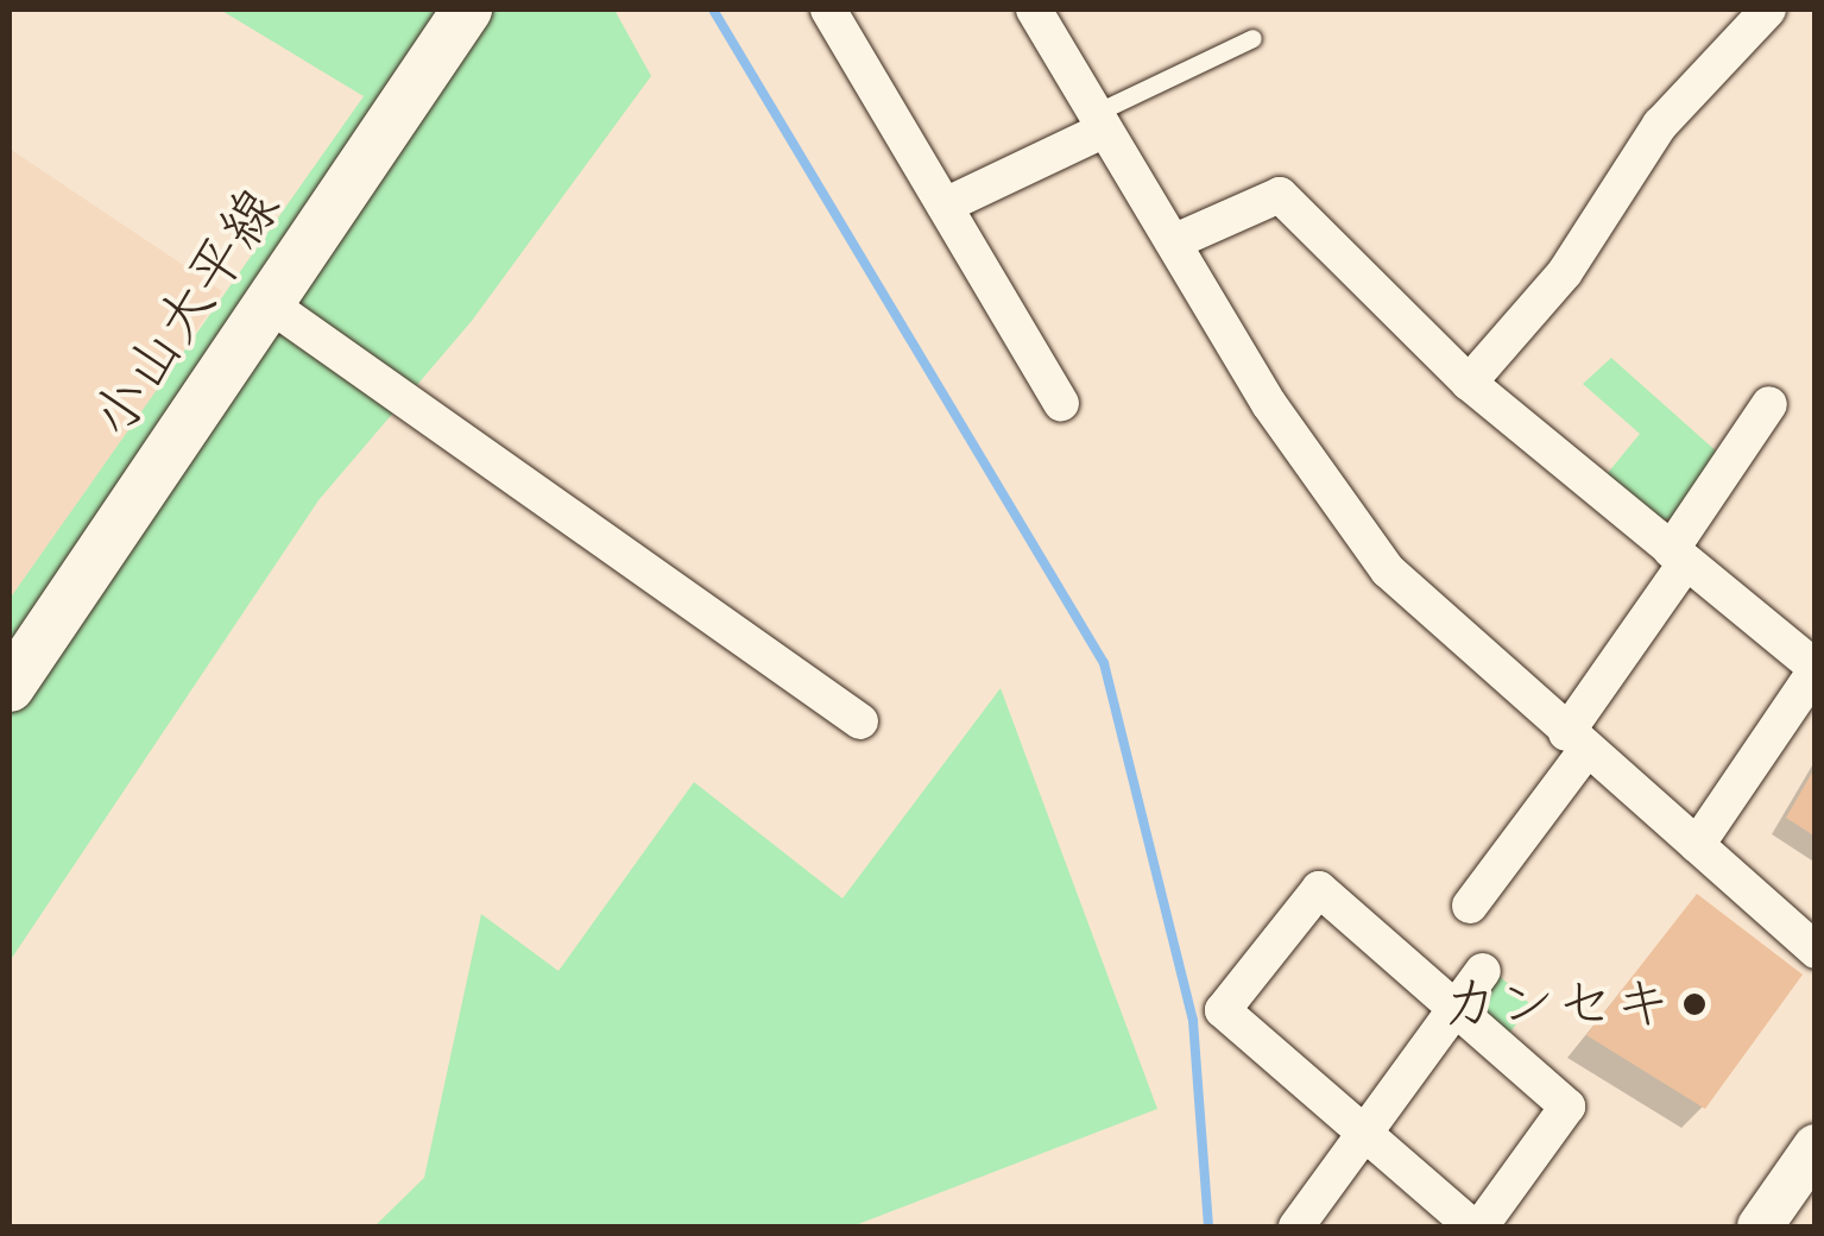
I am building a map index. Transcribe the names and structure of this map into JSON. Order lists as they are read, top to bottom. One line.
{"streets":{"main road":["小山大平線"]},"places":["カンセキ"]}
